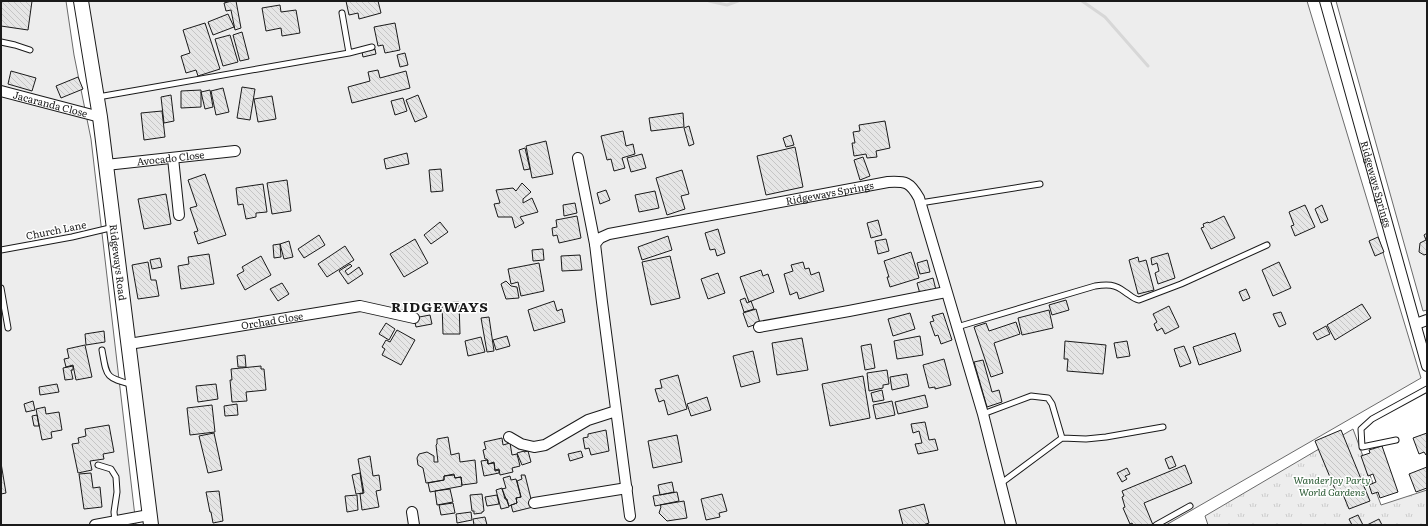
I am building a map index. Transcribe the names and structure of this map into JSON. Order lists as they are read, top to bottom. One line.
{"streets":{"street":["Jacaranda Close","Avocado Close","Ridgeways Springs","Ridgeways Road","Orchad Close"],"lane":["Church Lane"]},"crossings":[["Jacaranda Close","Ridgeways Road"],["Avocado Close","Ridgeways Road"],["Church Lane","Ridgeways Road"],["Ridgeways Road","Orchad Close"]],"districts":["RIDGEWAYS"],"parks":["WanderJoy Party World Gardens"]}
